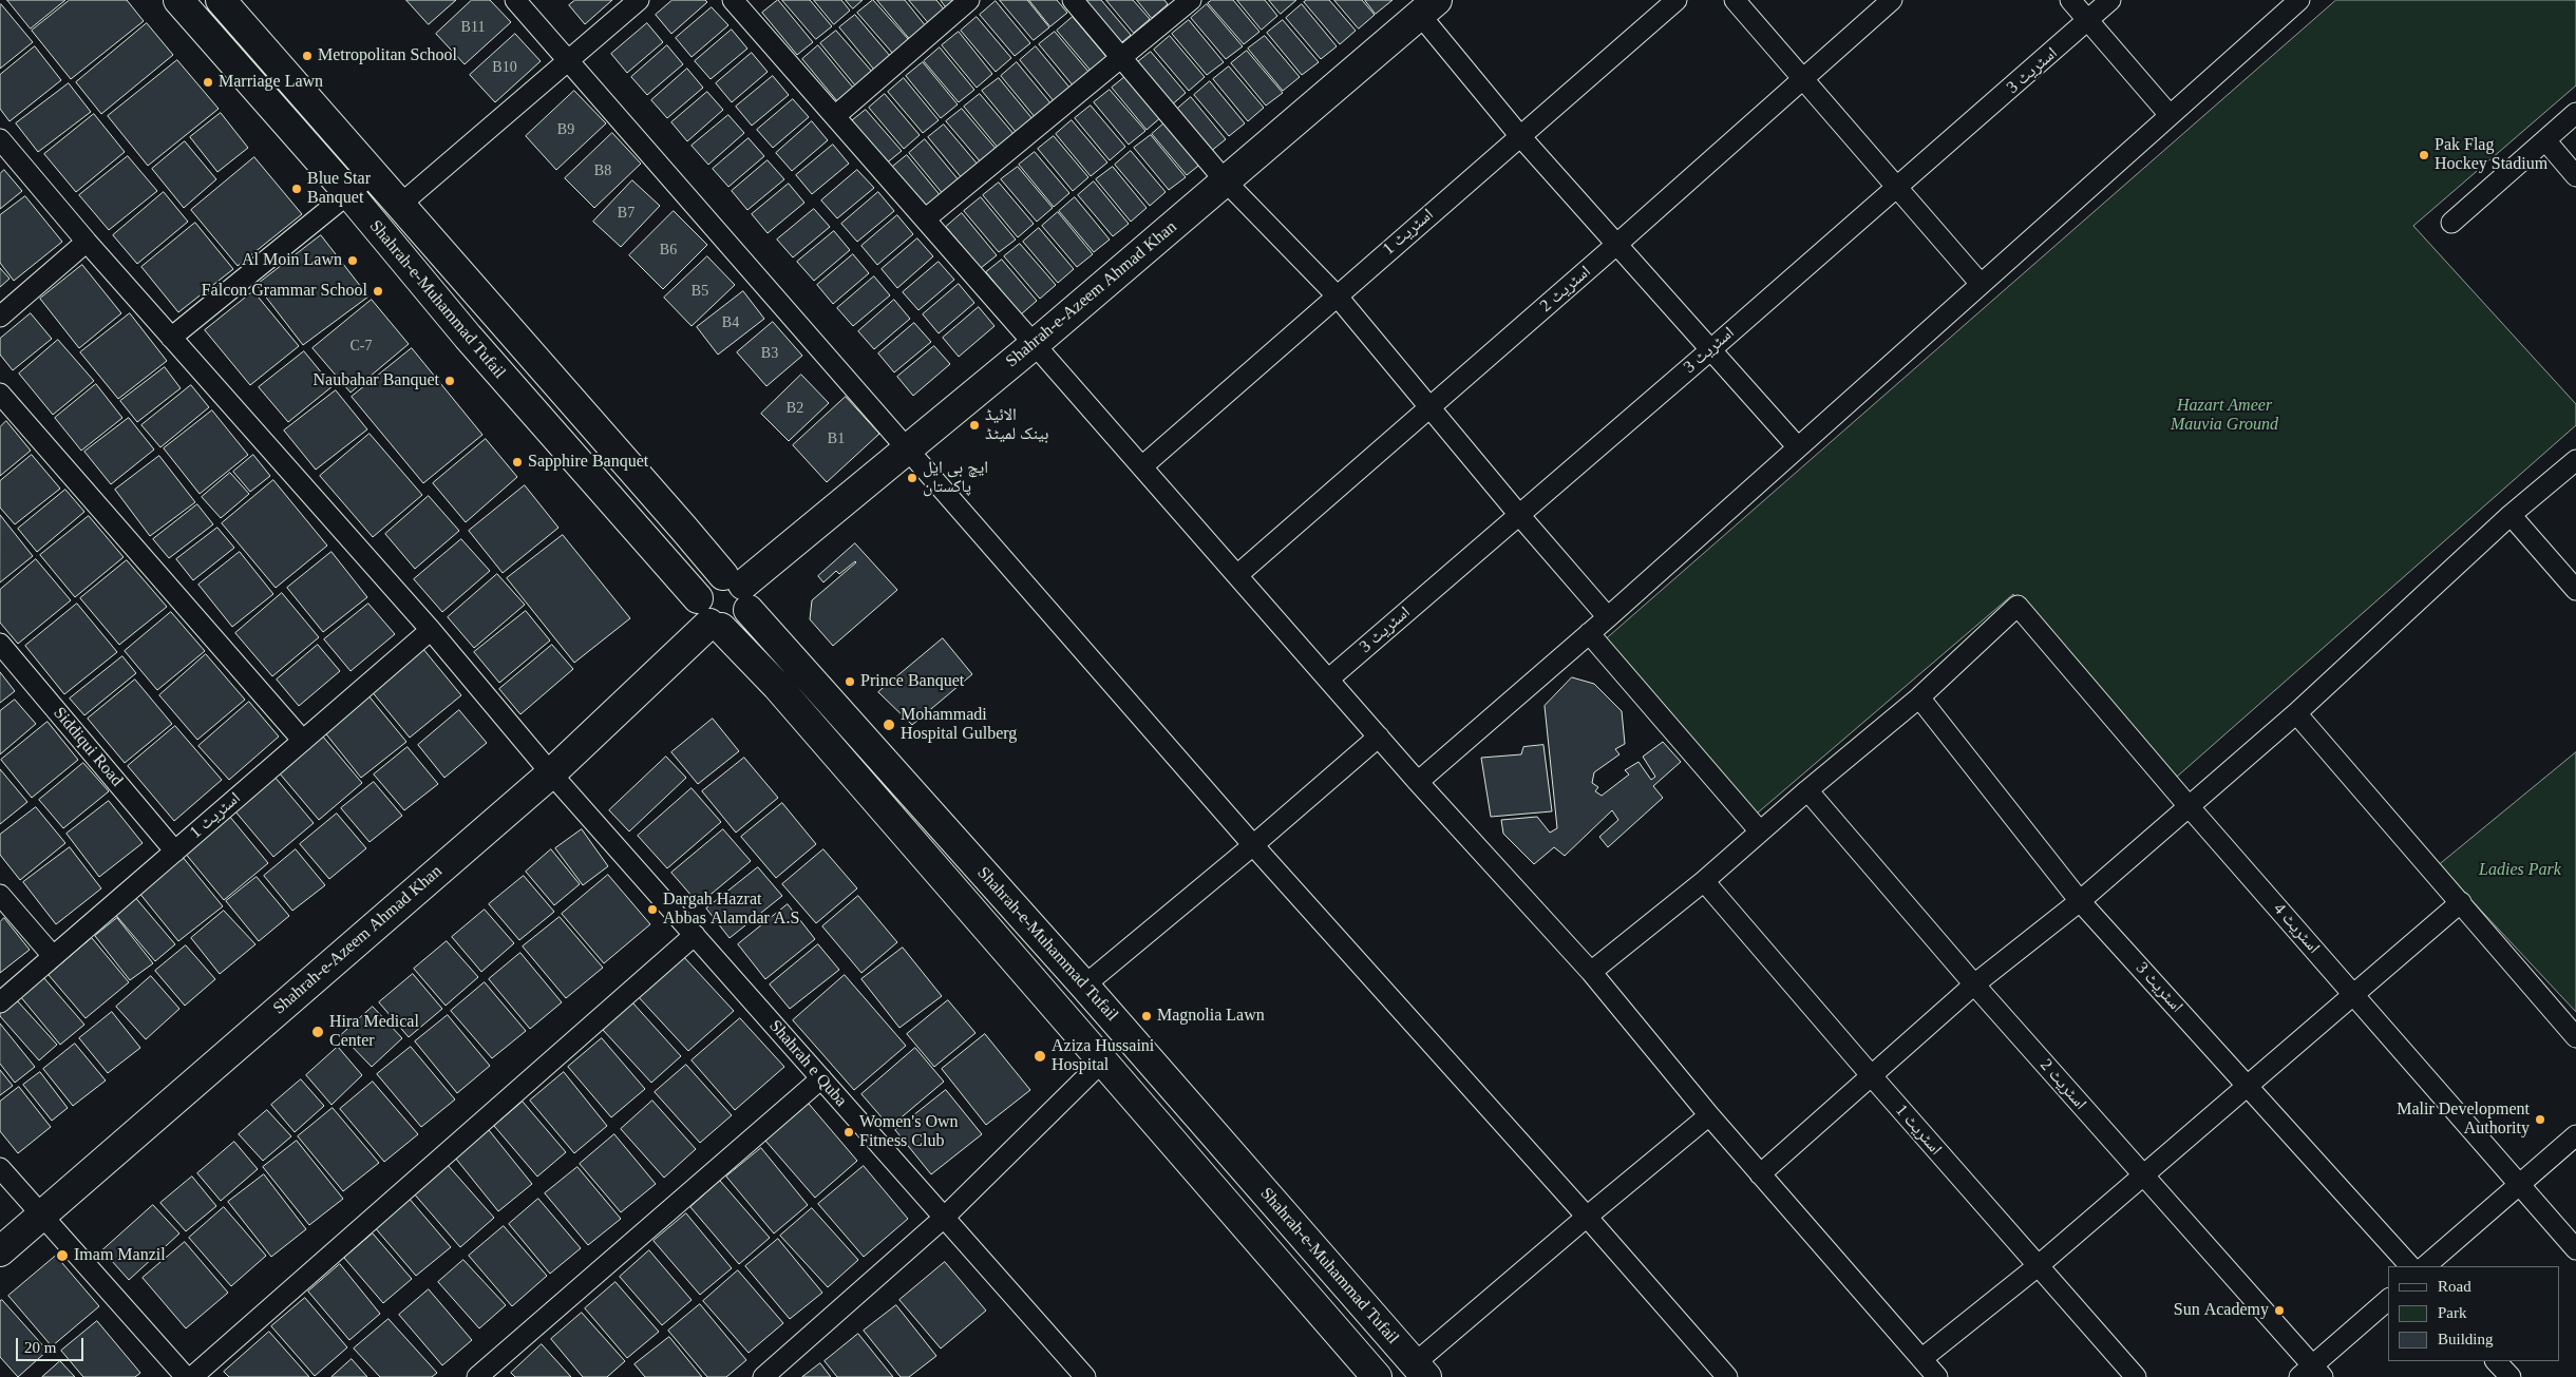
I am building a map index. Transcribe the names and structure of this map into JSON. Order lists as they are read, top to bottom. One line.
{"streets":{"main road":["Shahrah-e-Azeem Ahmad Khan","Shahrah-e-Muhammad Tufail"],"street":["اسٹریٹ 3","اسٹریٹ 1","اسٹریٹ 2","Siddiqui Road","اسٹریٹ 4","Shahrah e Quba"]},"crossings":[["اسٹریٹ 3","اسٹریٹ 4"],["اسٹریٹ 1","Siddiqui Road"],["اسٹریٹ 1","Shahrah e Quba"],["Shahrah-e-Azeem Ahmad Khan","Shahrah-e-Muhammad Tufail"],["Shahrah-e-Azeem Ahmad Khan","Shahrah e Quba"]],"parks":["Hazart Ameer Mauvia Ground","Ladies Park"],"places":["Metropolitan School","Marriage Lawn","Pak Flag Hockey Stadium","Blue Star Banquet","Al Moin Lawn","Falcon Grammar School","Naubahar Banquet","الائیڈ بینک لمیٹڈ","Sapphire Banquet","ایچ بی ایل پاکستان","Prince Banquet","Mohammadi Hospital Gulberg","Dargah Hazrat Abbas Alamdar A.S","Magnolia Lawn","Hira Medical Center","Aziza Hussaini Hospital","Malir Development Authority","Women's Own Fitness Club","Imam Manzil","Sun Academy"],"house_numbers":["B11","B10","B9","B8","B7","B6","B5","B4","C-7","B3","B2","B1"],"legend":["Road","Park","Building"],"scale_bar":"20 m"}
